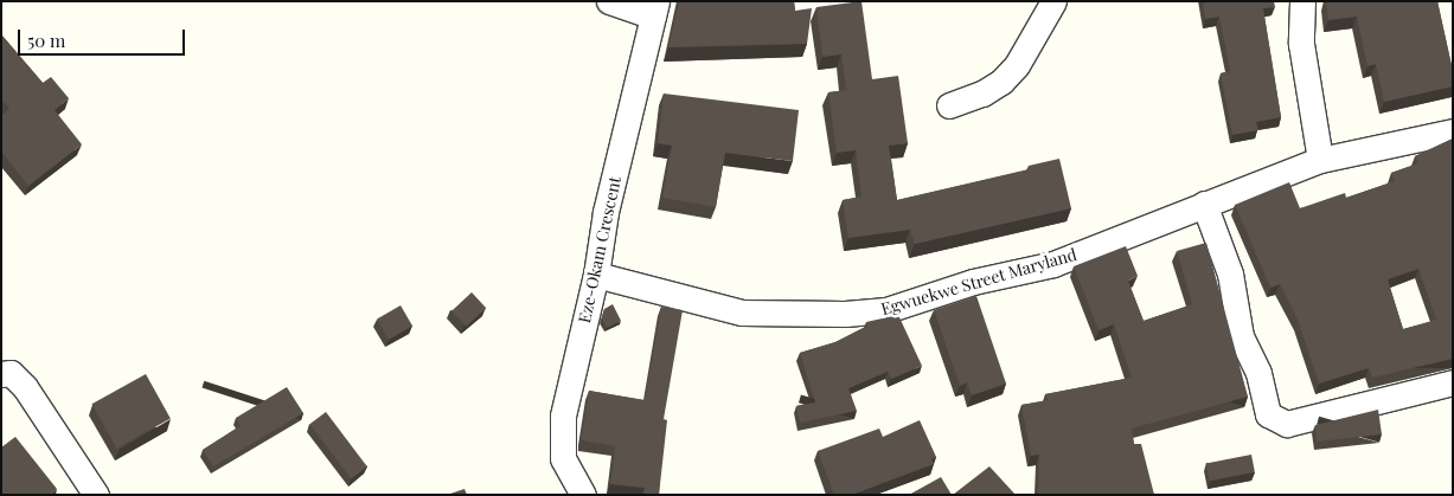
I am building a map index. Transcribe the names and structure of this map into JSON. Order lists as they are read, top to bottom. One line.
{"streets":{"street":["Eze-Okam Crescent","Egwuekwe Street Maryland"]},"crossings":[["Eze-Okam Crescent","Egwuekwe Street Maryland"]],"scale_bar":"50 m"}
